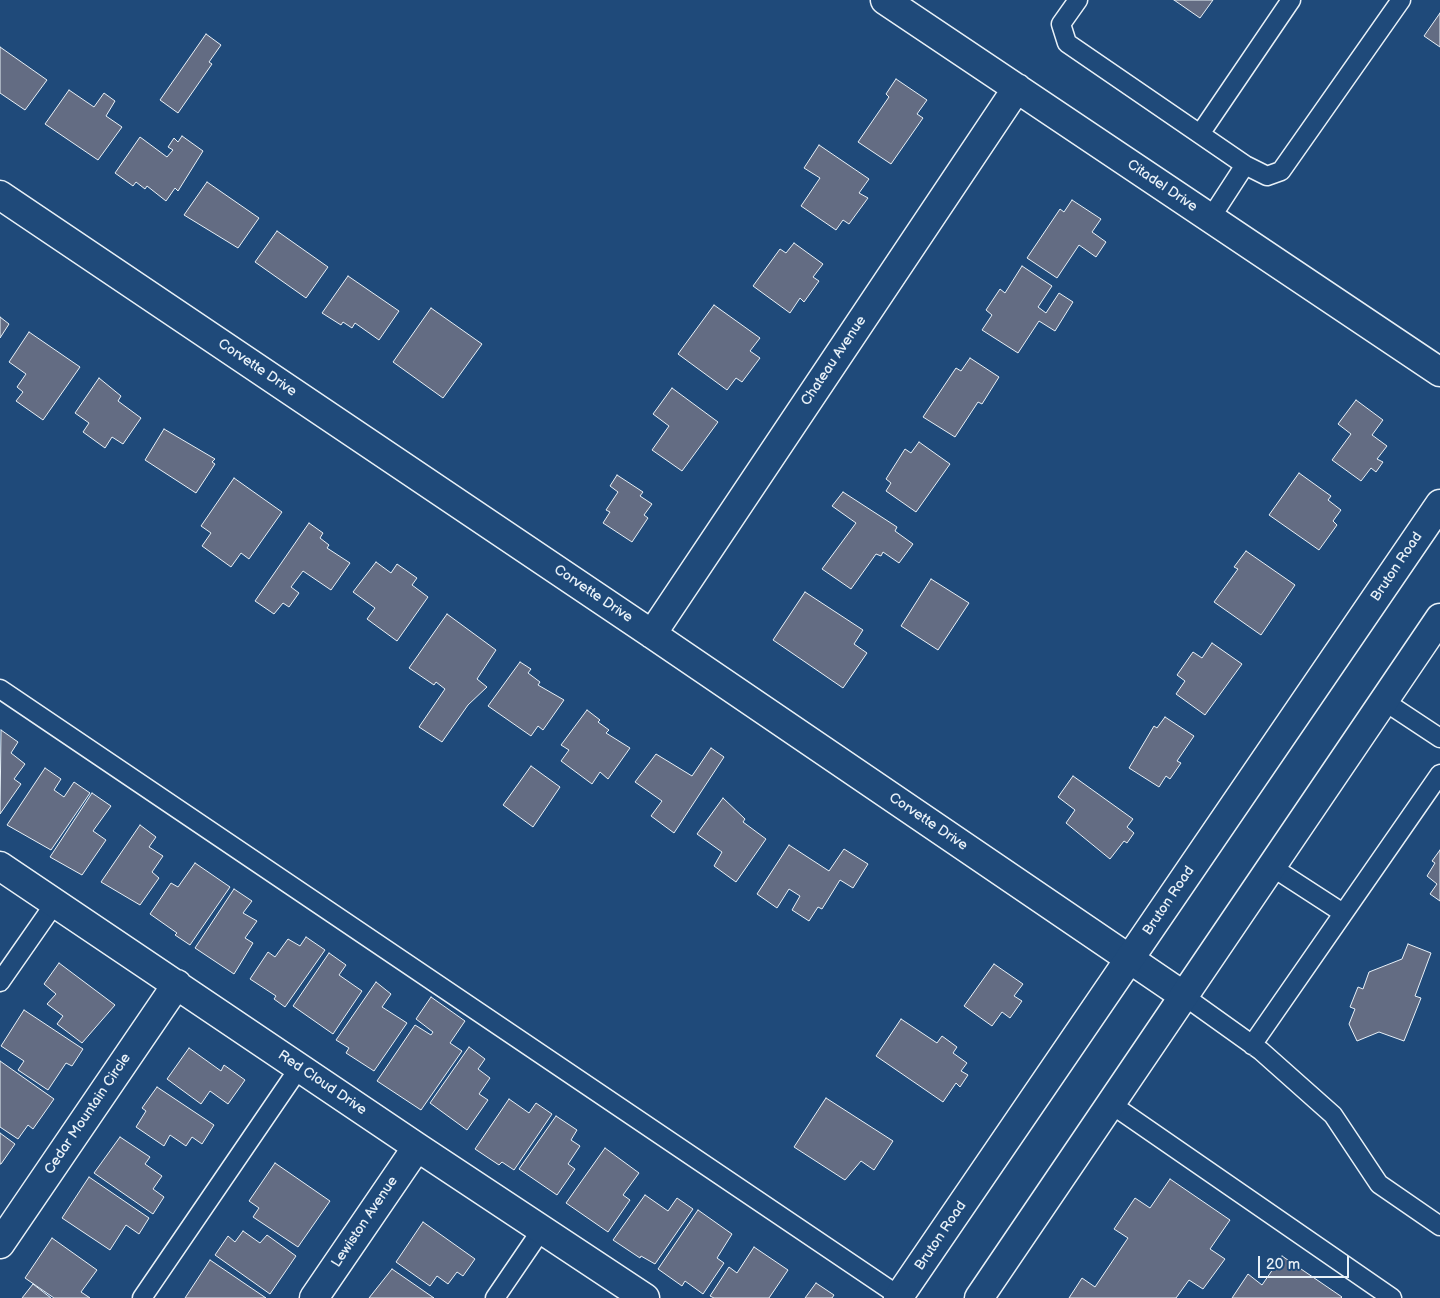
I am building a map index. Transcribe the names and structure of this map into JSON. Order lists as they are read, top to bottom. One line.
{"streets":{"street":["Citadel Drive","Chateau Avenue","Corvette Drive","Bruton Road","Red Cloud Drive","Cedar Mountain Circle","Lewiston Avenue"]},"crossings":[["Citadel Drive","Chateau Avenue"],["Chateau Avenue","Corvette Drive"],["Corvette Drive","Bruton Road"],["Red Cloud Drive","Cedar Mountain Circle"],["Red Cloud Drive","Lewiston Avenue"]],"scale_bar":"20 m"}
